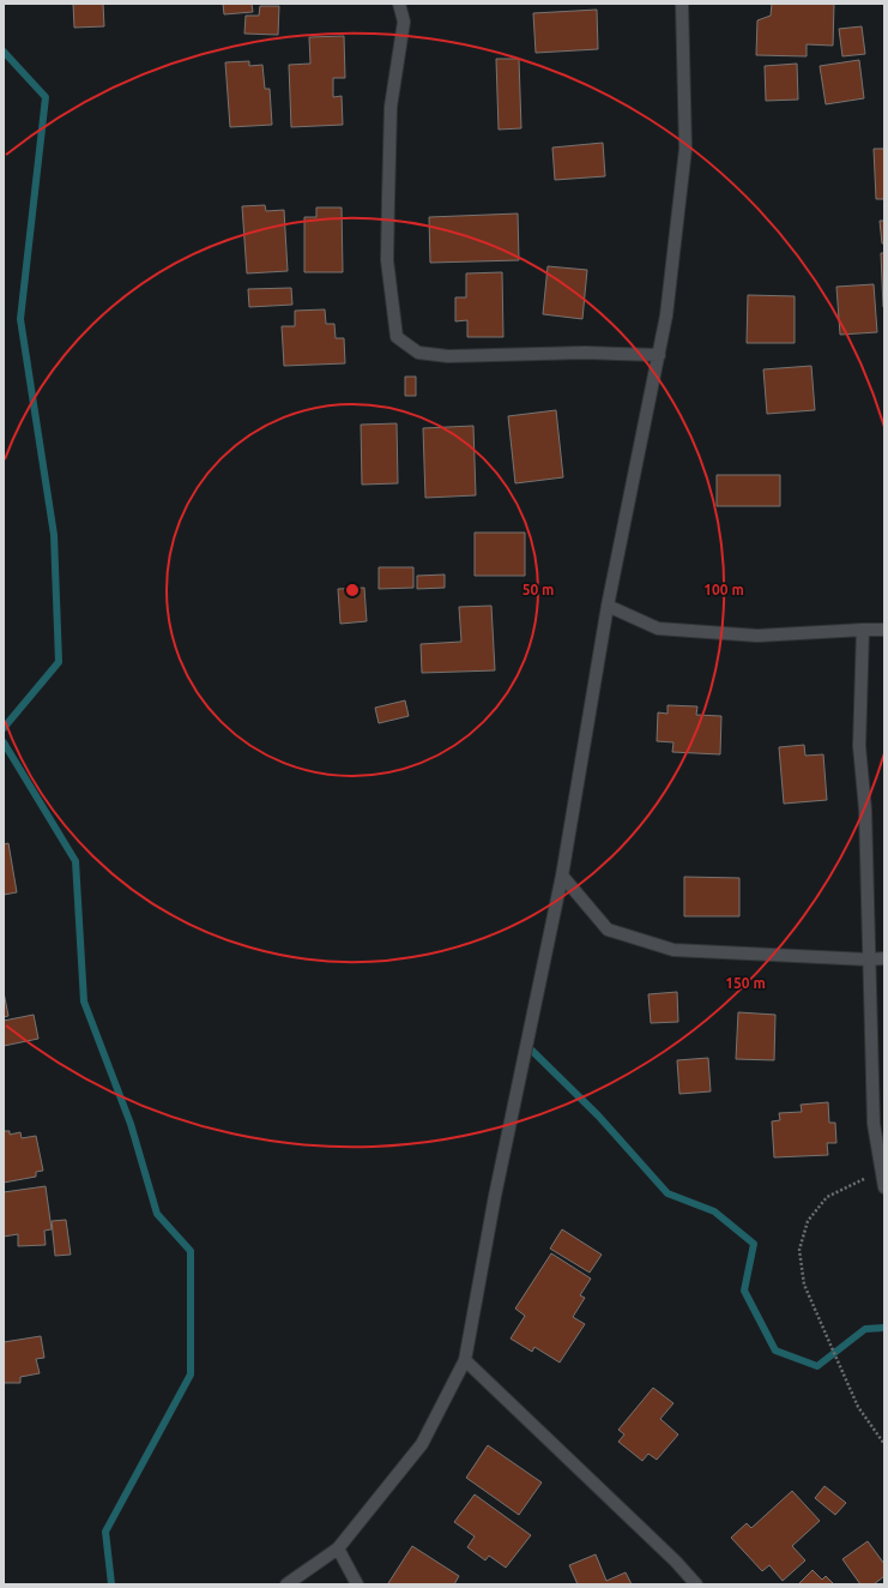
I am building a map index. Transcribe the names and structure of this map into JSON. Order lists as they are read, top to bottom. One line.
{"rings":["50 m","100 m","150 m"]}
